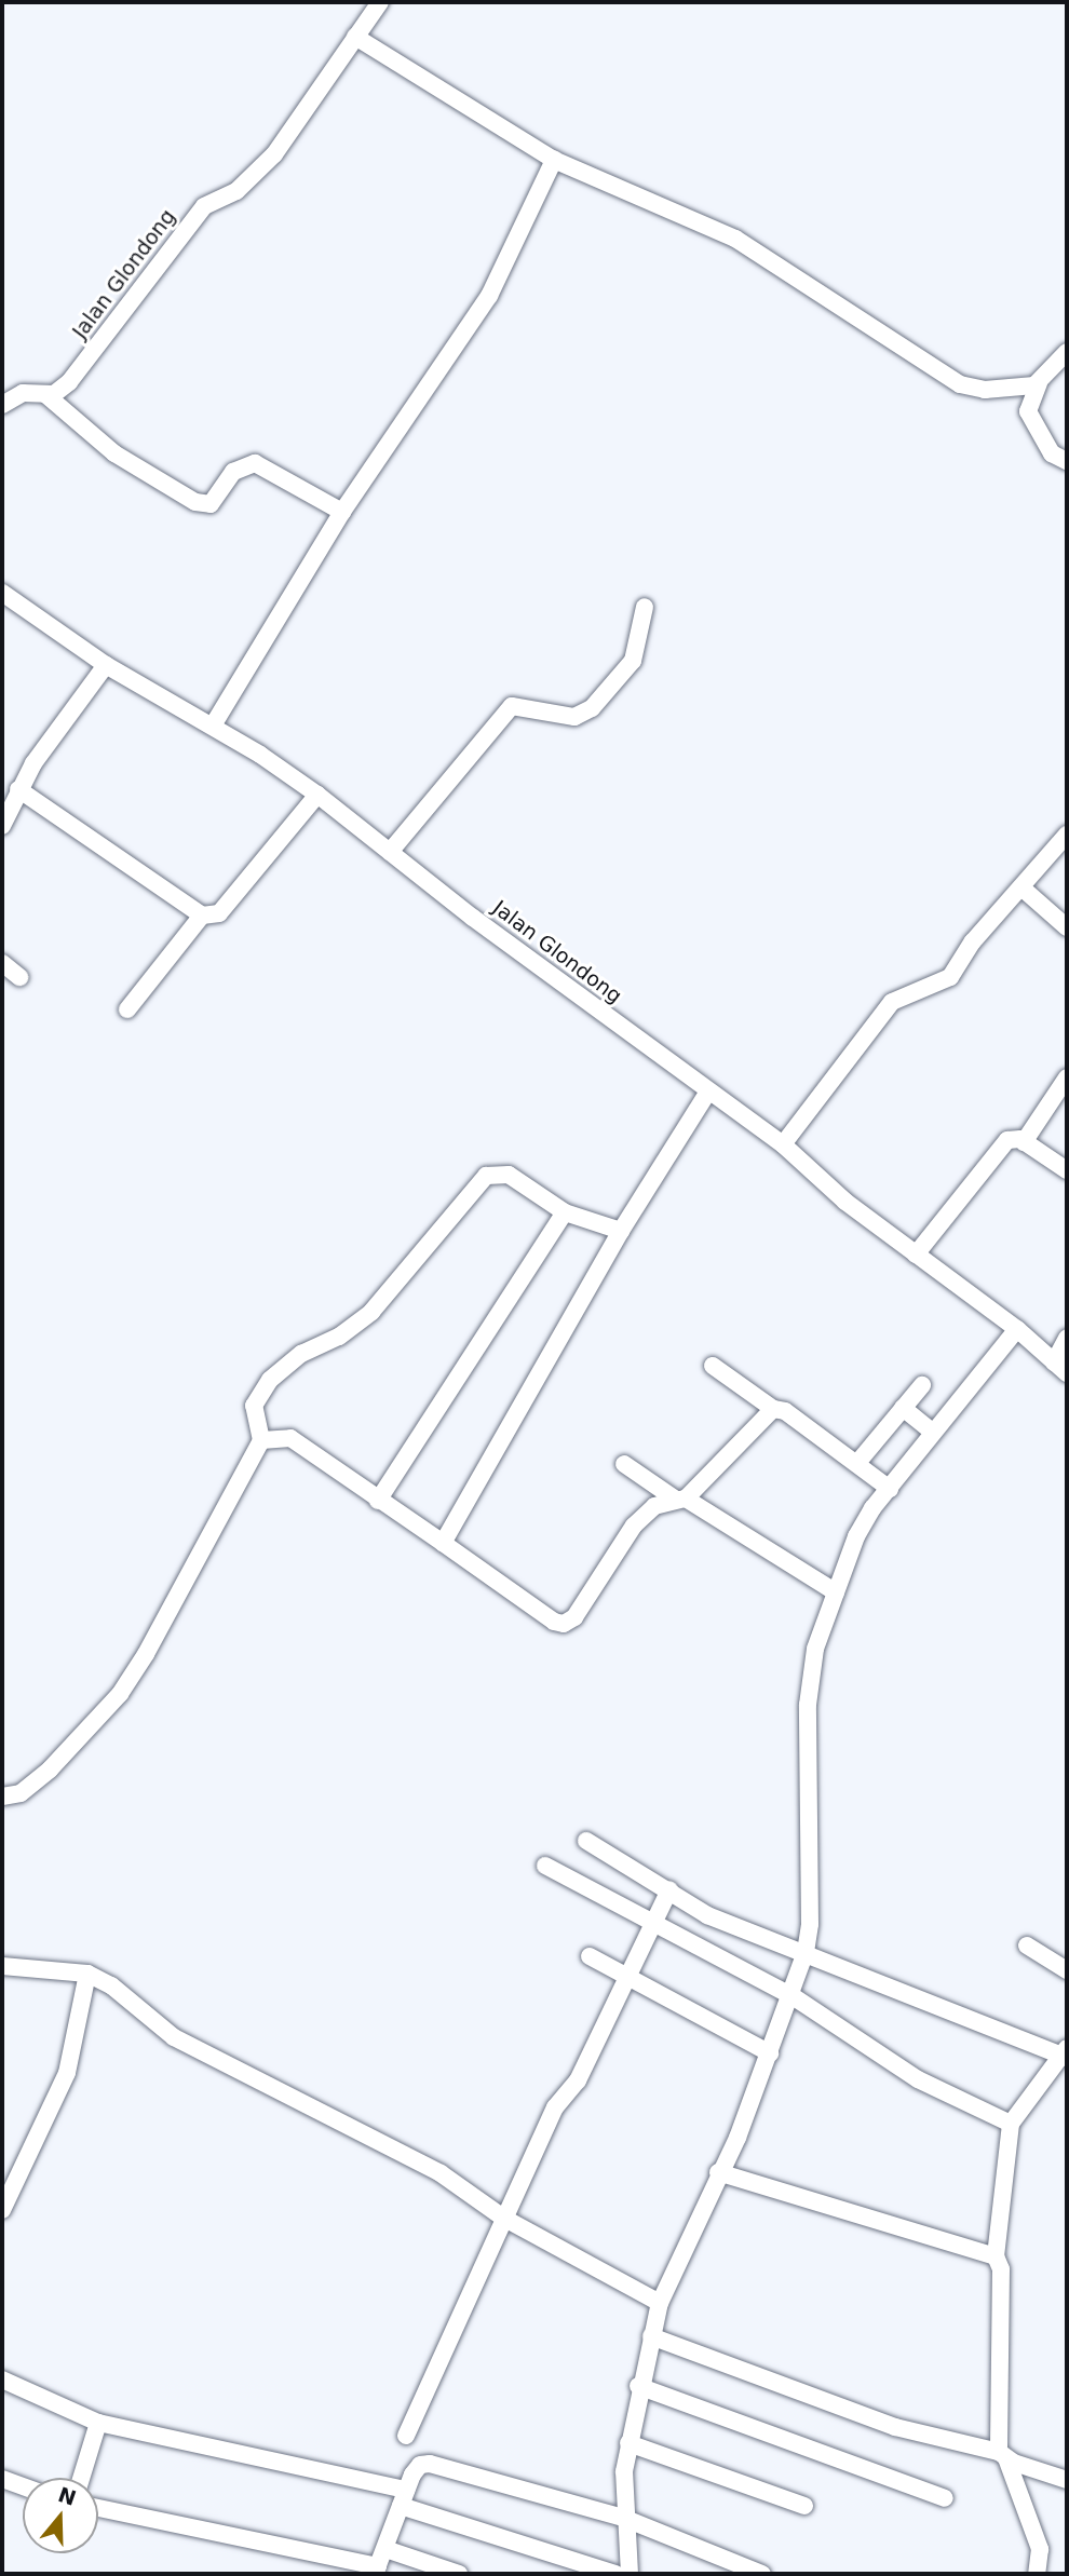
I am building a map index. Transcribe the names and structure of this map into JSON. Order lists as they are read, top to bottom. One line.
{"streets":{"street":["Jalan Glondong"]},"north":"top"}
